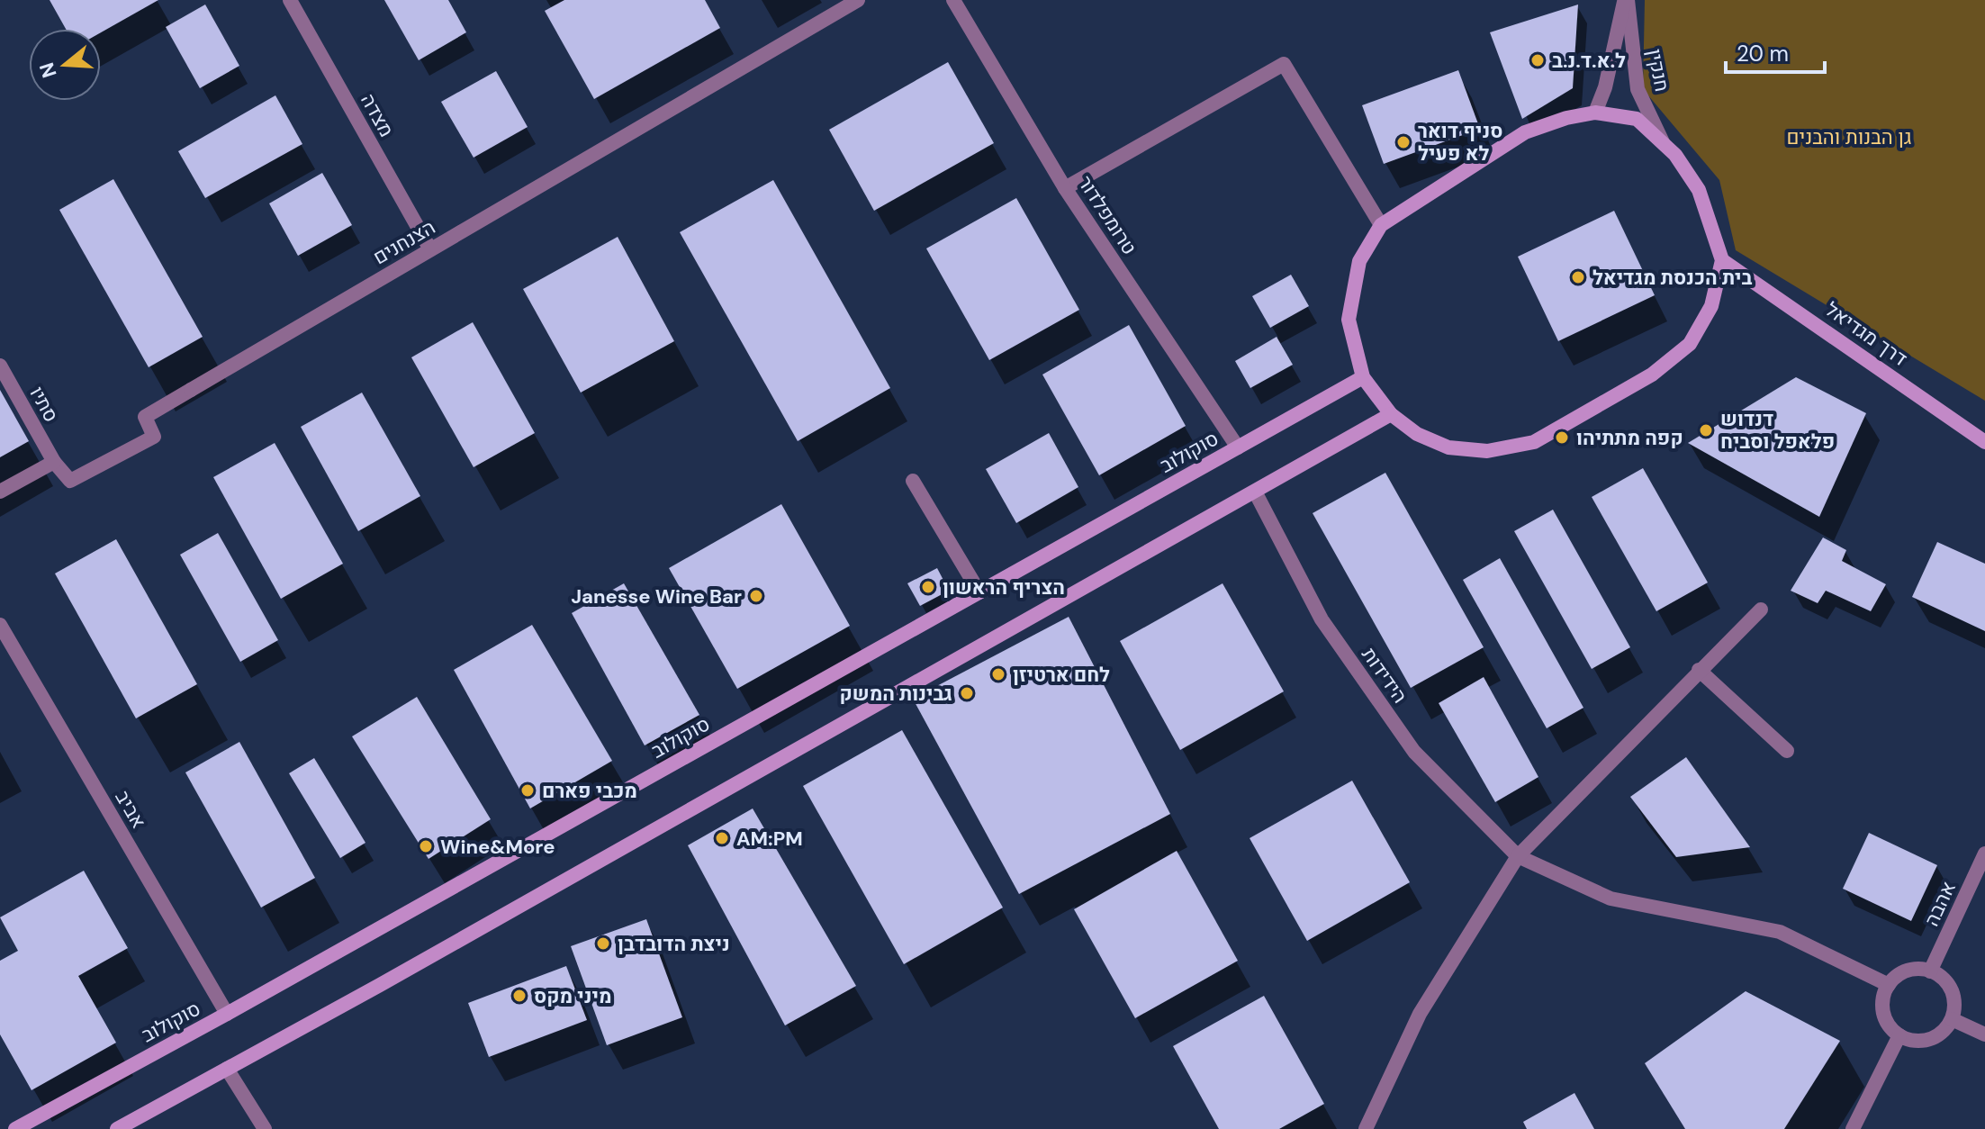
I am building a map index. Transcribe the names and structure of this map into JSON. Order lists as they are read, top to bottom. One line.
{"streets":{"main road":["דרך מגדיאל","סוקולוב"],"street":["חנקין","מצדה","טרומפלדור","הצנחנים","סתיו","הידידות","אביב","אהבה"]},"crossings":[["מצדה","הצנחנים"],["טרומפלדור","סוקולוב"],["הצנחנים","סתיו"],["סוקולוב","אביב"],["הידידות","אהבה"]],"parks":["גן הבנות והבנים"],"places":["ל.א.ד.נ.ב","סניף דואר לא פעיל","בית הכנסת מגדיאל","דנדוש פלאפל וסביח","קפה מתתיהו","הצריף הראשון","Janesse Wine Bar","לחם ארטיזן","גבינות המשק","מכבי פארם","AM:PM","Wine&More","ניצת הדובדבן","מיני מקס"],"scale_bar":"20 m","north":"left"}
